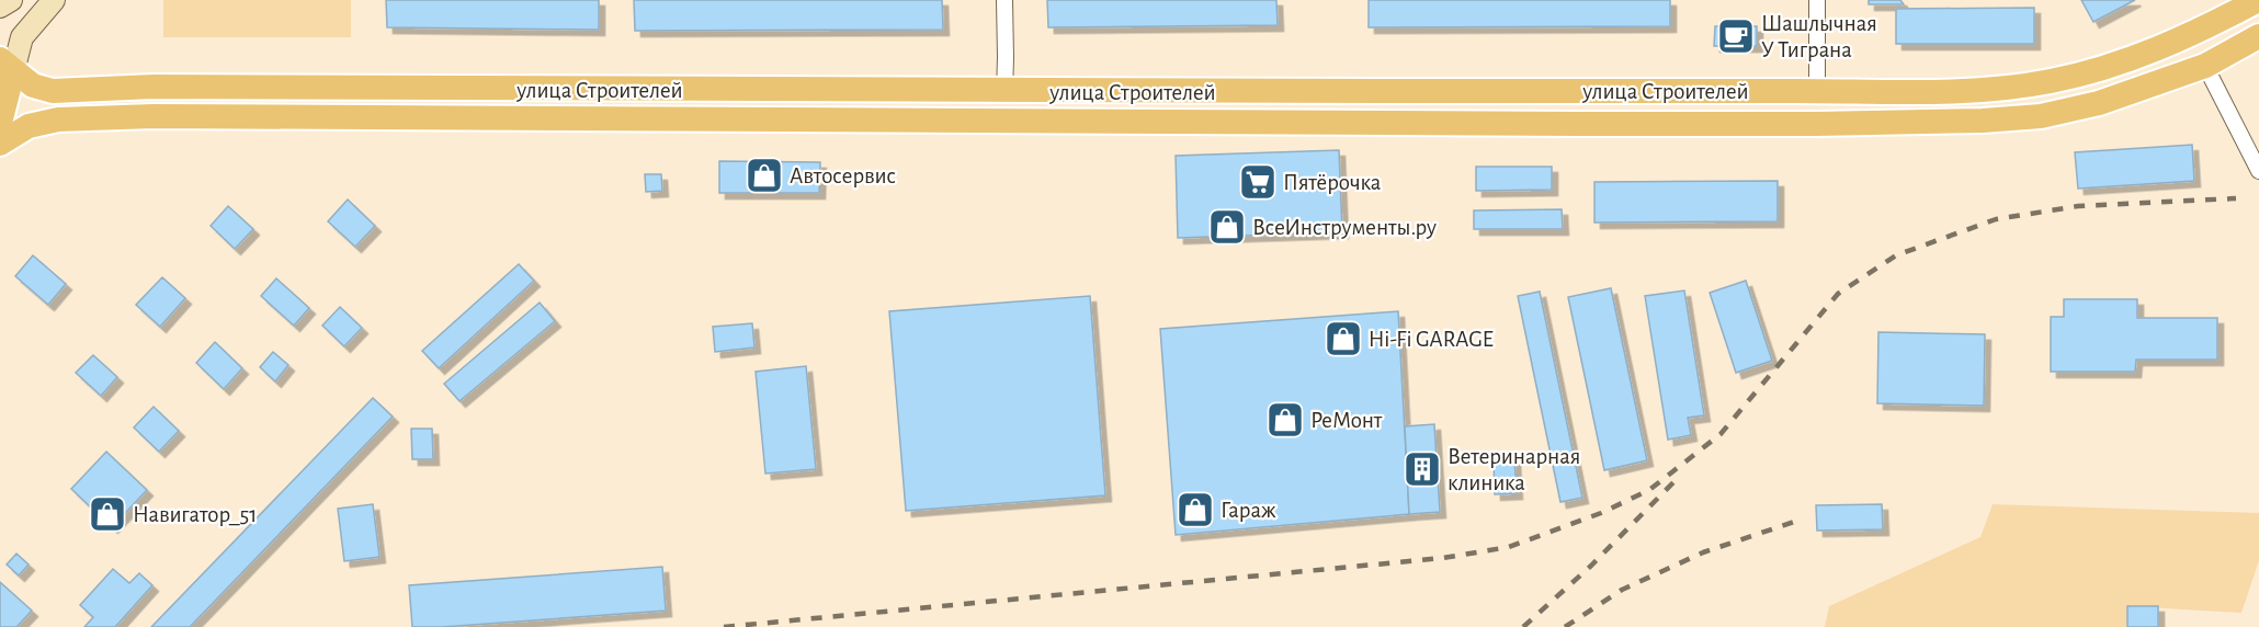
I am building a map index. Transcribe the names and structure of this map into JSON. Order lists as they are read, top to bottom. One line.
{"streets":{"main road":["улица Строителей"]},"places":{"cafe":["Шашлычная У Тиграна"],"shop":["Автосервис","ВсеИнструменты.ру","Hi-Fi GARAGE","РеМонт","Гараж","Навигатор_51"],"supermarket":["Пятёрочка"],"building":["Ветеринарная клиника"]}}
